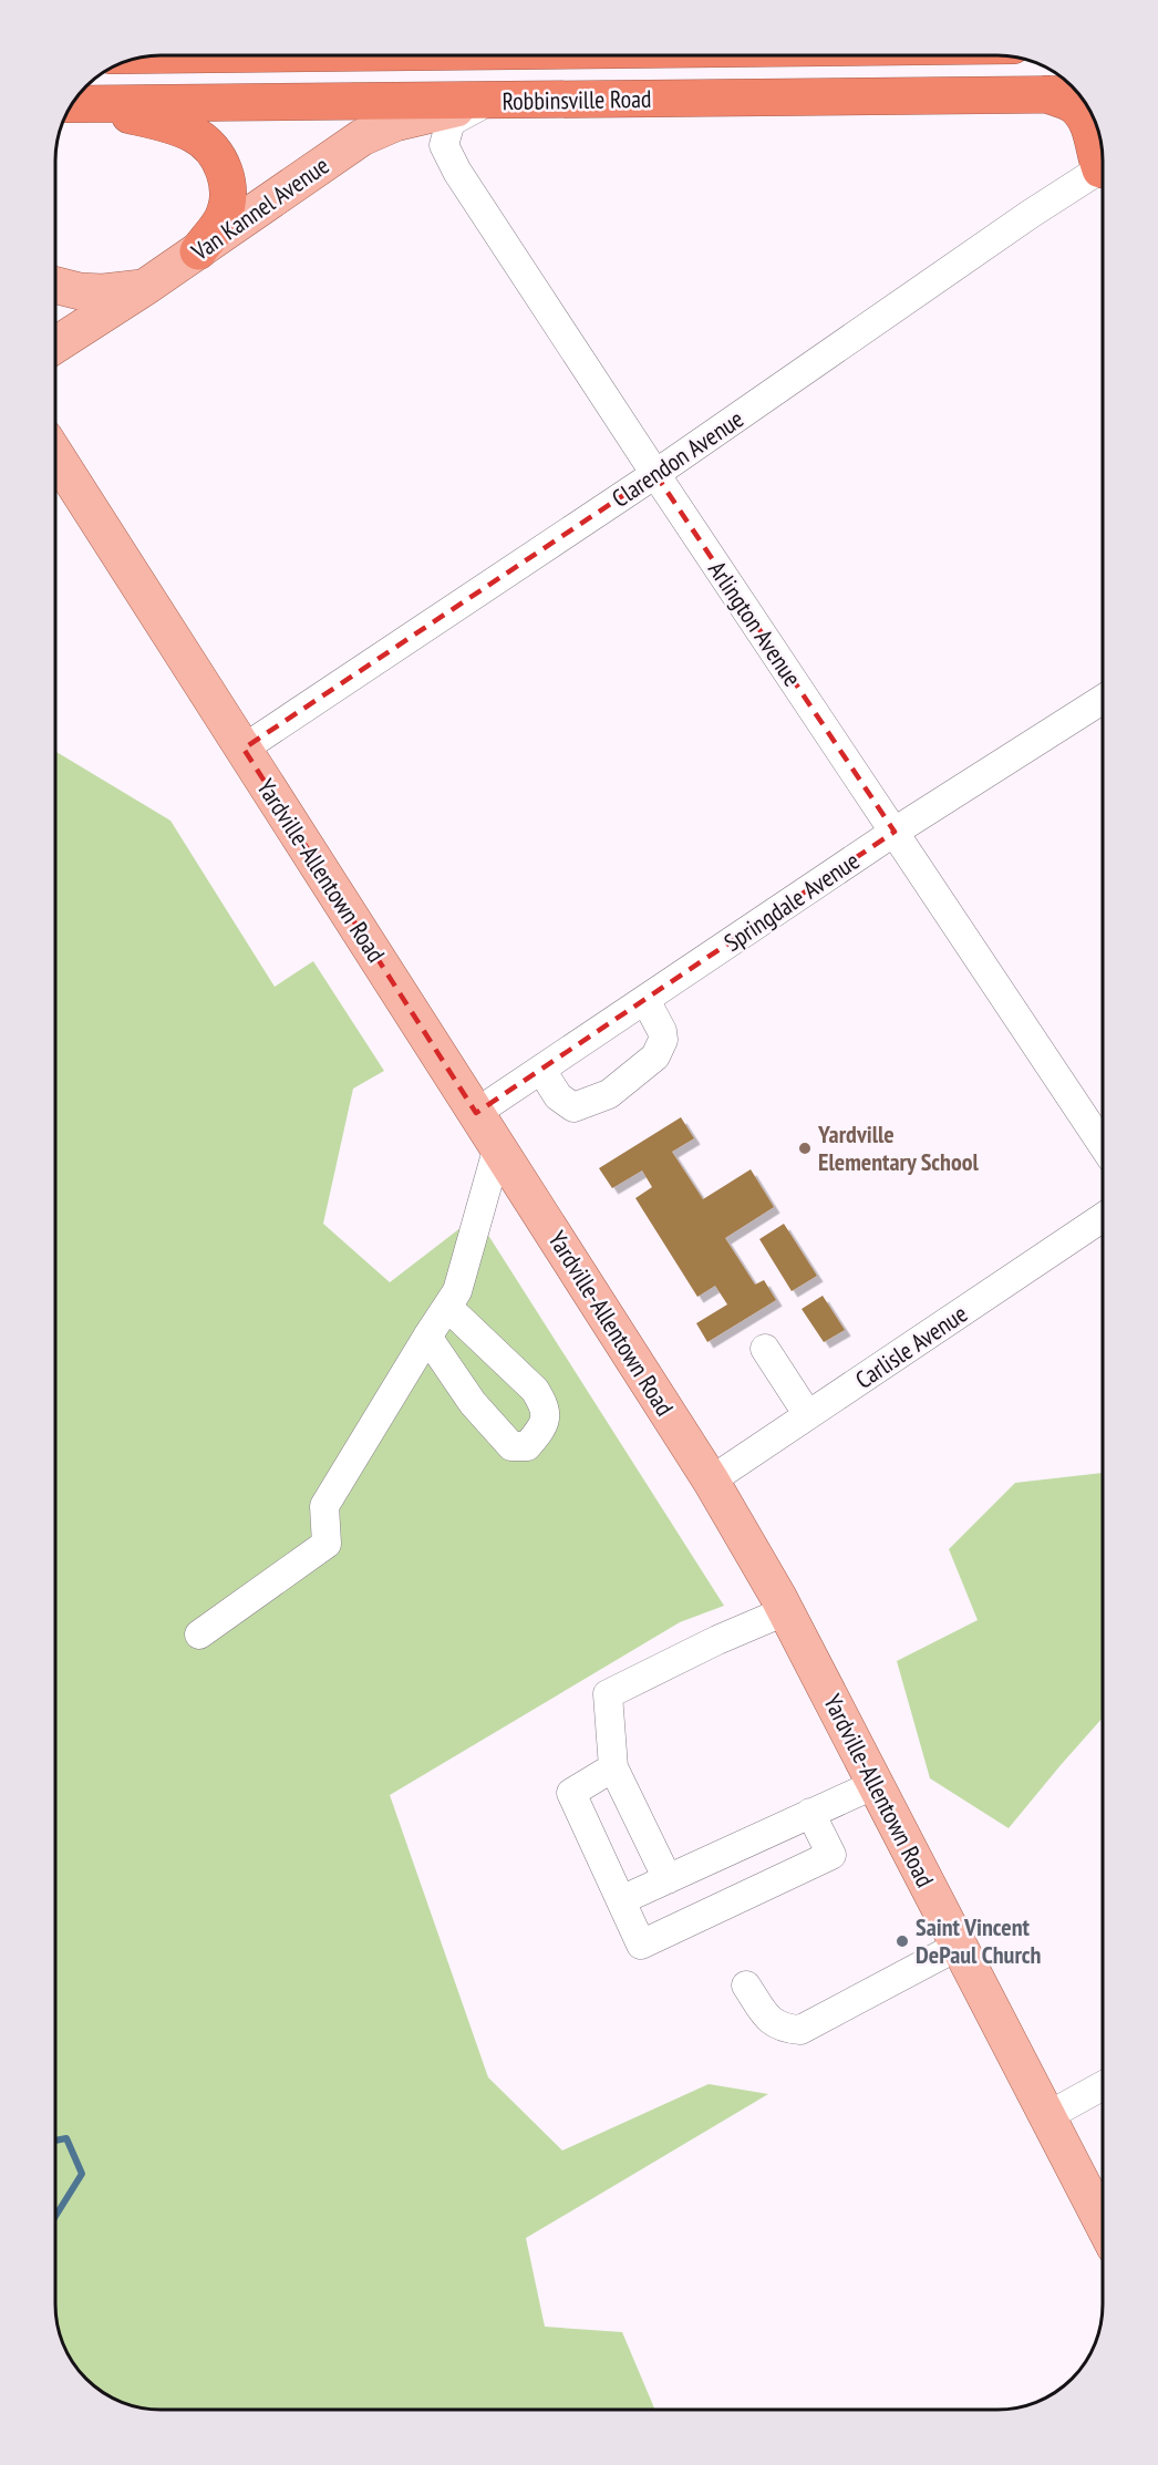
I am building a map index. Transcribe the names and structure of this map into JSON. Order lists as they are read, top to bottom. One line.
{"streets":{"highway":["Robbinsville Road"],"main road":["Van Kannel Avenue","Yardville-Allentown Road"],"street":["Clarendon Avenue","Arlington Avenue","Springdale Avenue","Carlisle Avenue"]},"crossings":[["Robbinsville Road","Van Kannel Avenue"],["Robbinsville Road","Arlington Avenue"],["Van Kannel Avenue","Arlington Avenue"],["Clarendon Avenue","Arlington Avenue"],["Clarendon Avenue","Yardville-Allentown Road"],["Arlington Avenue","Springdale Avenue"],["Yardville-Allentown Road","Springdale Avenue"],["Yardville-Allentown Road","Carlisle Avenue"]],"places":["Yardville Elementary School","Saint Vincent DePaul Church"]}
